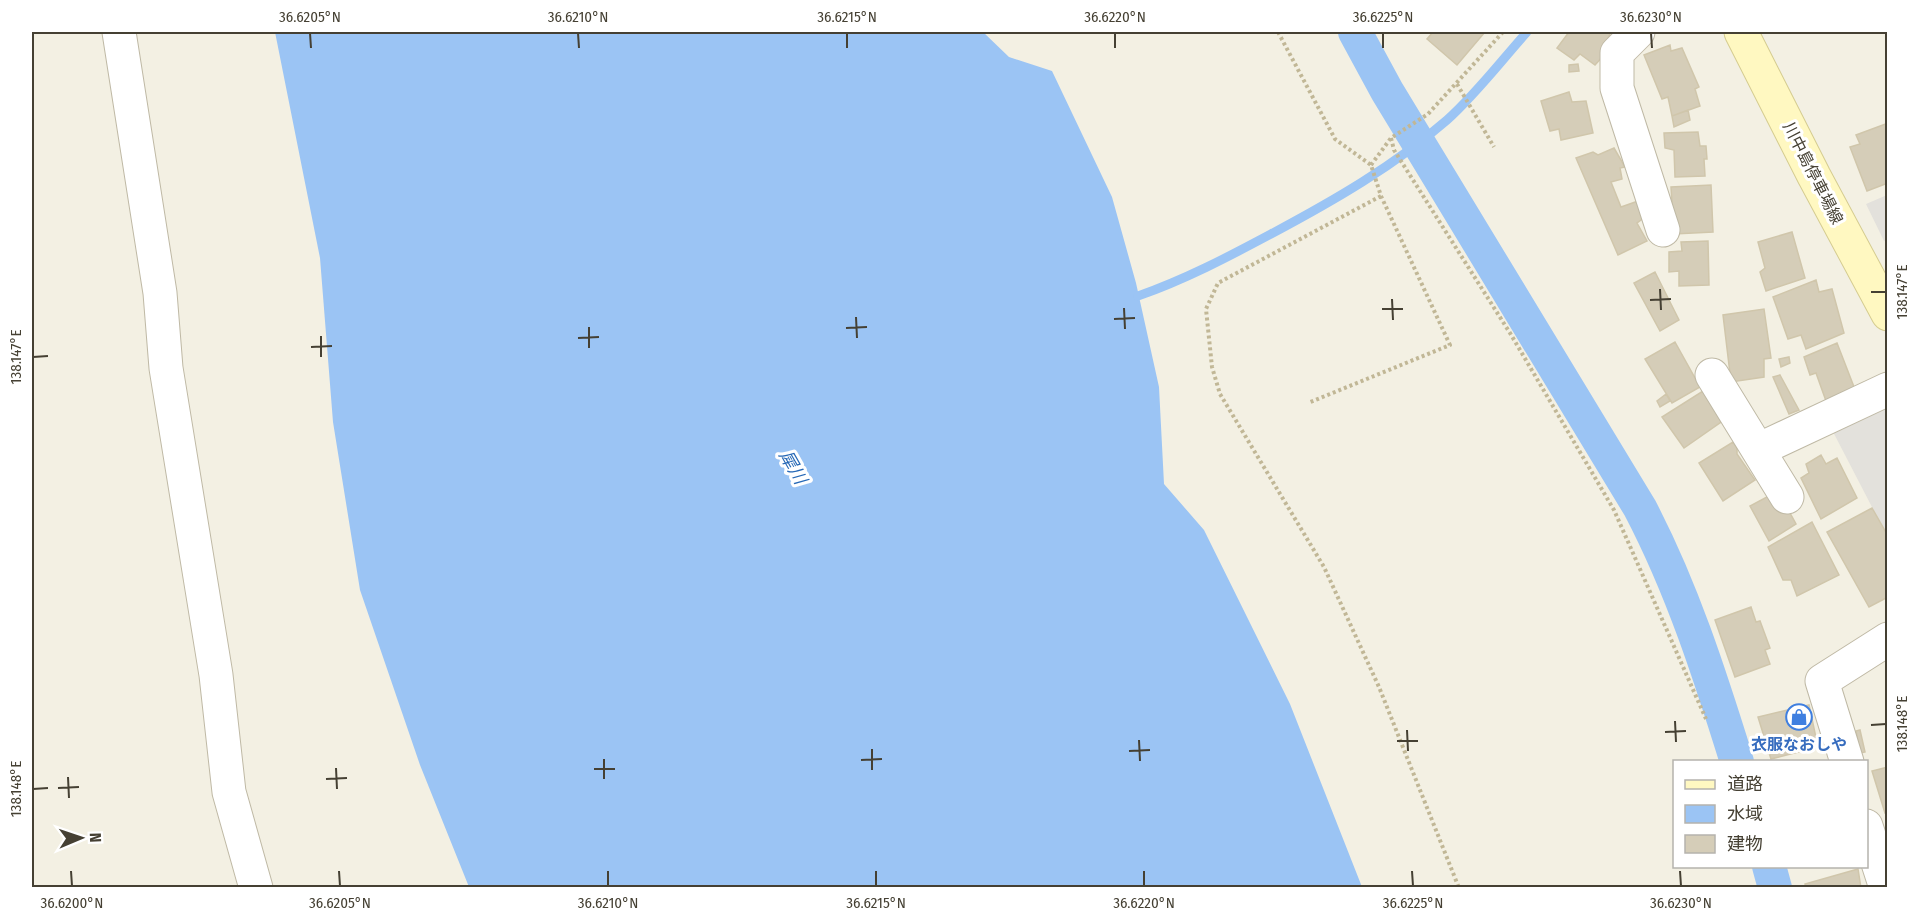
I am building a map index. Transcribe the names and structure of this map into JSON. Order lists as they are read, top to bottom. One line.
{"streets":{"main road":["川中島停車場線"]},"water":["犀川"],"places":{"shop":["衣服なおしや"]},"legend":["道路","水域","建物"],"north":"right","coordinates":["36.6205°N","36.6210°N","36.6215°N","36.6220°N","36.6225°N","36.6230°N","138.147°E","138.148°E","36.6200°N"]}
